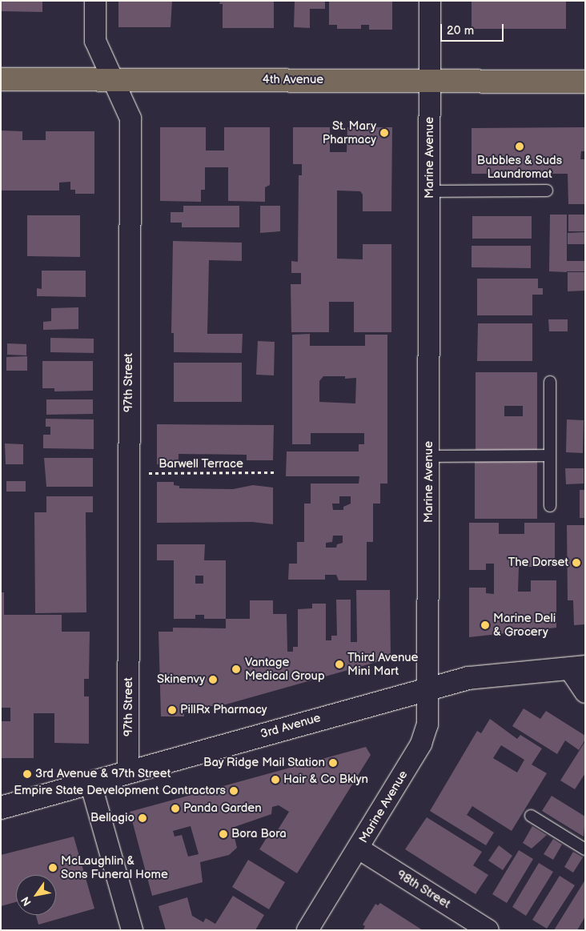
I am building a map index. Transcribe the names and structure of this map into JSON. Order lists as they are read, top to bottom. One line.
{"streets":{"main road":["4th Avenue"],"street":["Marine Avenue","97th Street","3rd Avenue","98th Street"],"path":["Barwell Terrace"]},"crossings":[["4th Avenue","Marine Avenue"],["4th Avenue","97th Street"],["Marine Avenue","3rd Avenue"],["Marine Avenue","98th Street"],["97th Street","Barwell Terrace"],["97th Street","3rd Avenue"]],"places":["St. Mary Pharmacy","Bubbles & Suds Laundromat","The Dorset","Marine Deli & Grocery","Third Avenue Mini Mart","Vantage Medical Group","Skinenvy","PillRx Pharmacy","Bay Ridge Mail Station","3rd Avenue & 97th Street","Hair & Co Bklyn","Empire State Development Contractors","Panda Garden","Bellagio","Bora Bora","McLaughlin & Sons Funeral Home"],"scale_bar":"20 m","north":"bottom left"}
